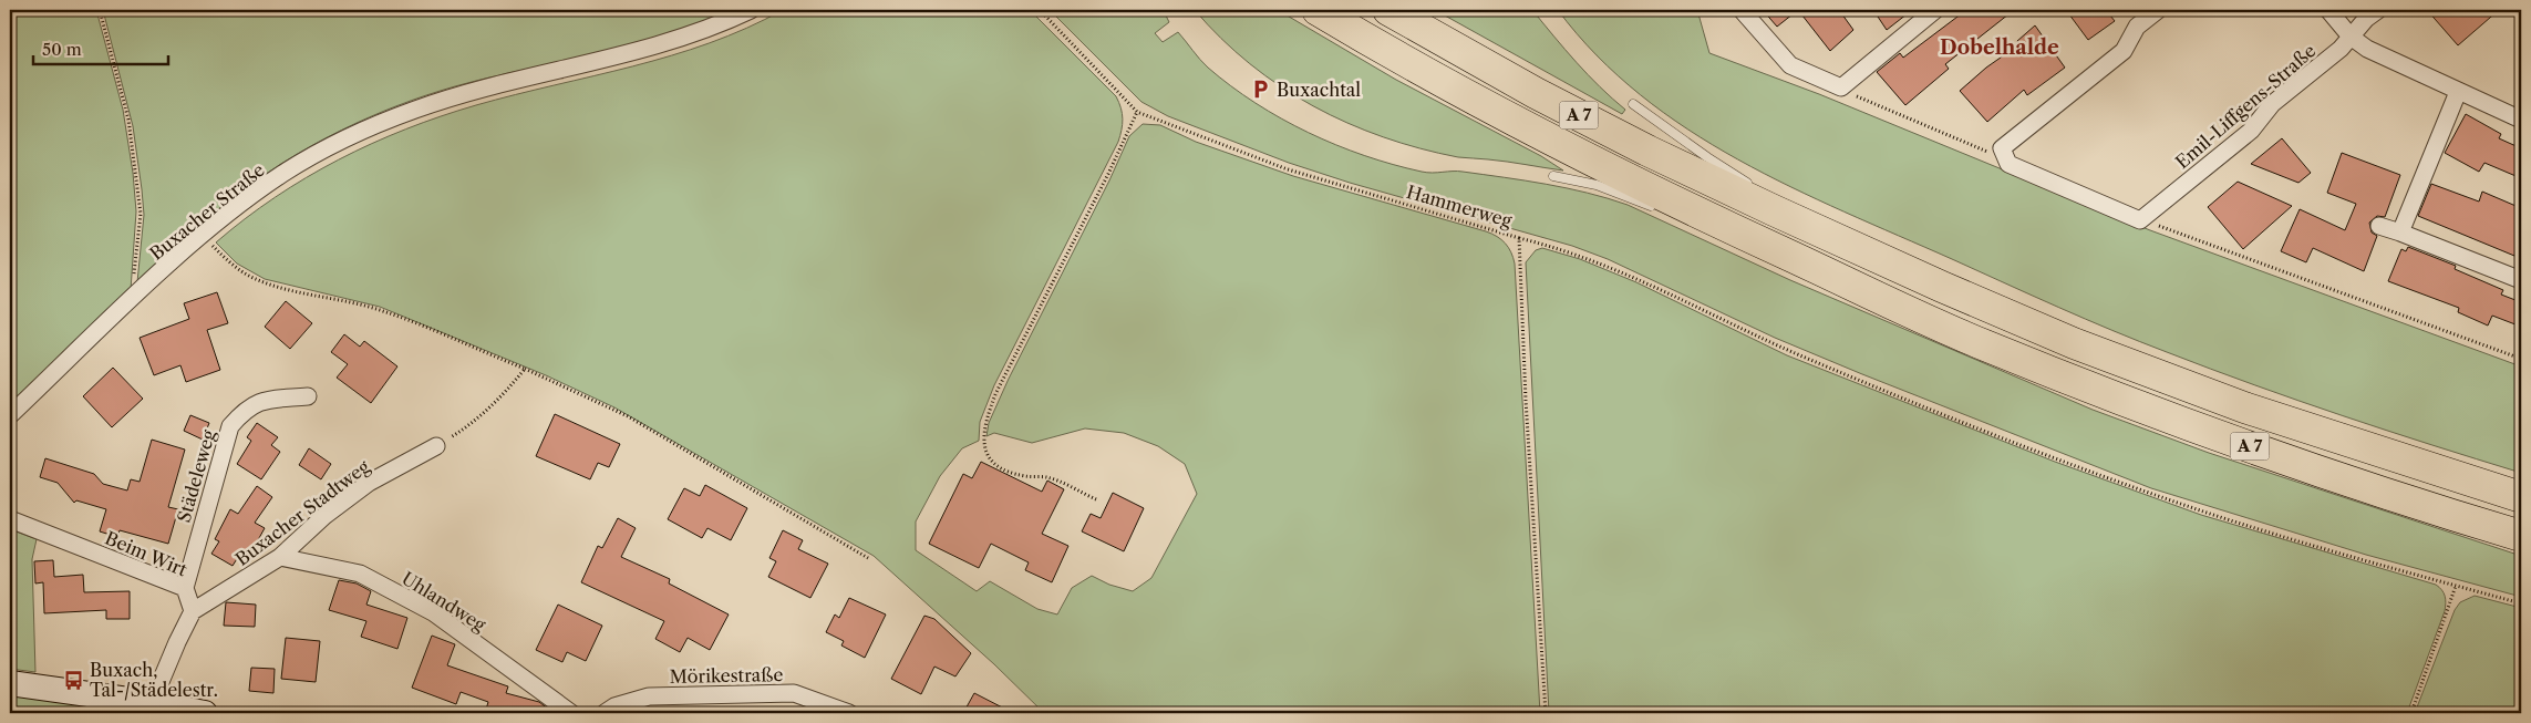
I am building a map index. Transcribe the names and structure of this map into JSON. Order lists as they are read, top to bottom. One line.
{"streets":{"highway":["A 7"],"street":["Emil-Liffgens-Straße","Buxacher Straße","Städeleweg","Buxacher Stadtweg","Beim Wirt","Uhlandweg","Mörikestraße"],"path":["Hammerweg"]},"crossings":[["Städeleweg","Beim Wirt"],["Buxacher Stadtweg","Beim Wirt"],["Buxacher Stadtweg","Uhlandweg"]],"districts":["Dobelhalde"],"places":{"parking":["Buxachtal"],"bus stop":["Buxach, Tal-/Städelestr."]},"scale_bar":"50 m"}
